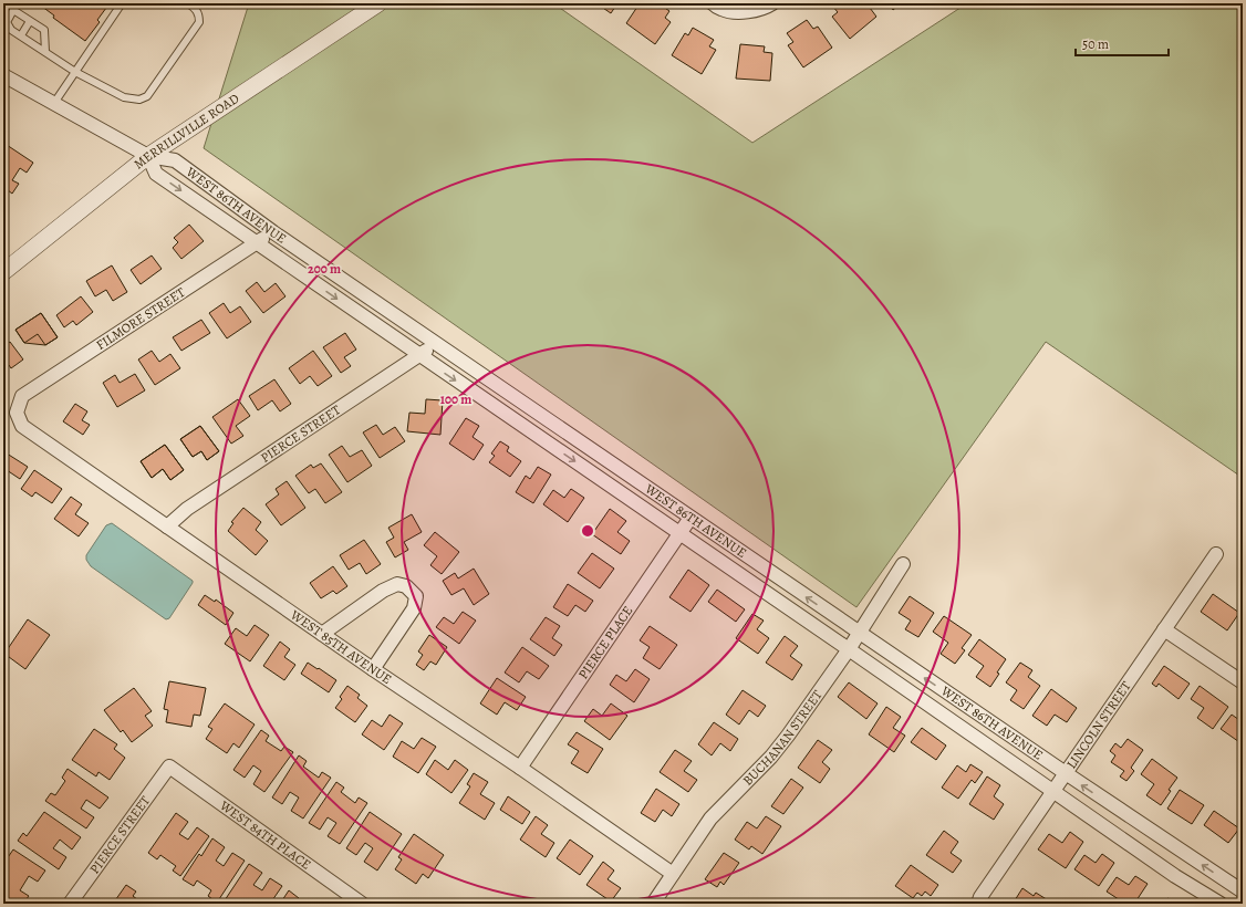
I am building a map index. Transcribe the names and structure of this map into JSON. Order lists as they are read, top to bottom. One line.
{"streets":{"street":["MERRILLVILLE ROAD","WEST 86TH AVENUE","FILMORE STREET","PIERCE STREET","PIERCE PLACE","WEST 85TH AVENUE","LINCOLN STREET","BUCHANAN STREET","WEST 84TH PLACE"]},"crossings":[["MERRILLVILLE ROAD","WEST 86TH AVENUE"],["WEST 86TH AVENUE","FILMORE STREET"],["WEST 86TH AVENUE","PIERCE STREET"],["WEST 86TH AVENUE","PIERCE PLACE"],["WEST 86TH AVENUE","LINCOLN STREET"],["WEST 86TH AVENUE","BUCHANAN STREET"],["FILMORE STREET","WEST 85TH AVENUE"],["PIERCE STREET","WEST 85TH AVENUE"],["PIERCE STREET","WEST 84TH PLACE"],["PIERCE PLACE","WEST 85TH AVENUE"],["WEST 85TH AVENUE","BUCHANAN STREET"]],"scale_bar":"50 m","rings":["200 m","100 m"]}
